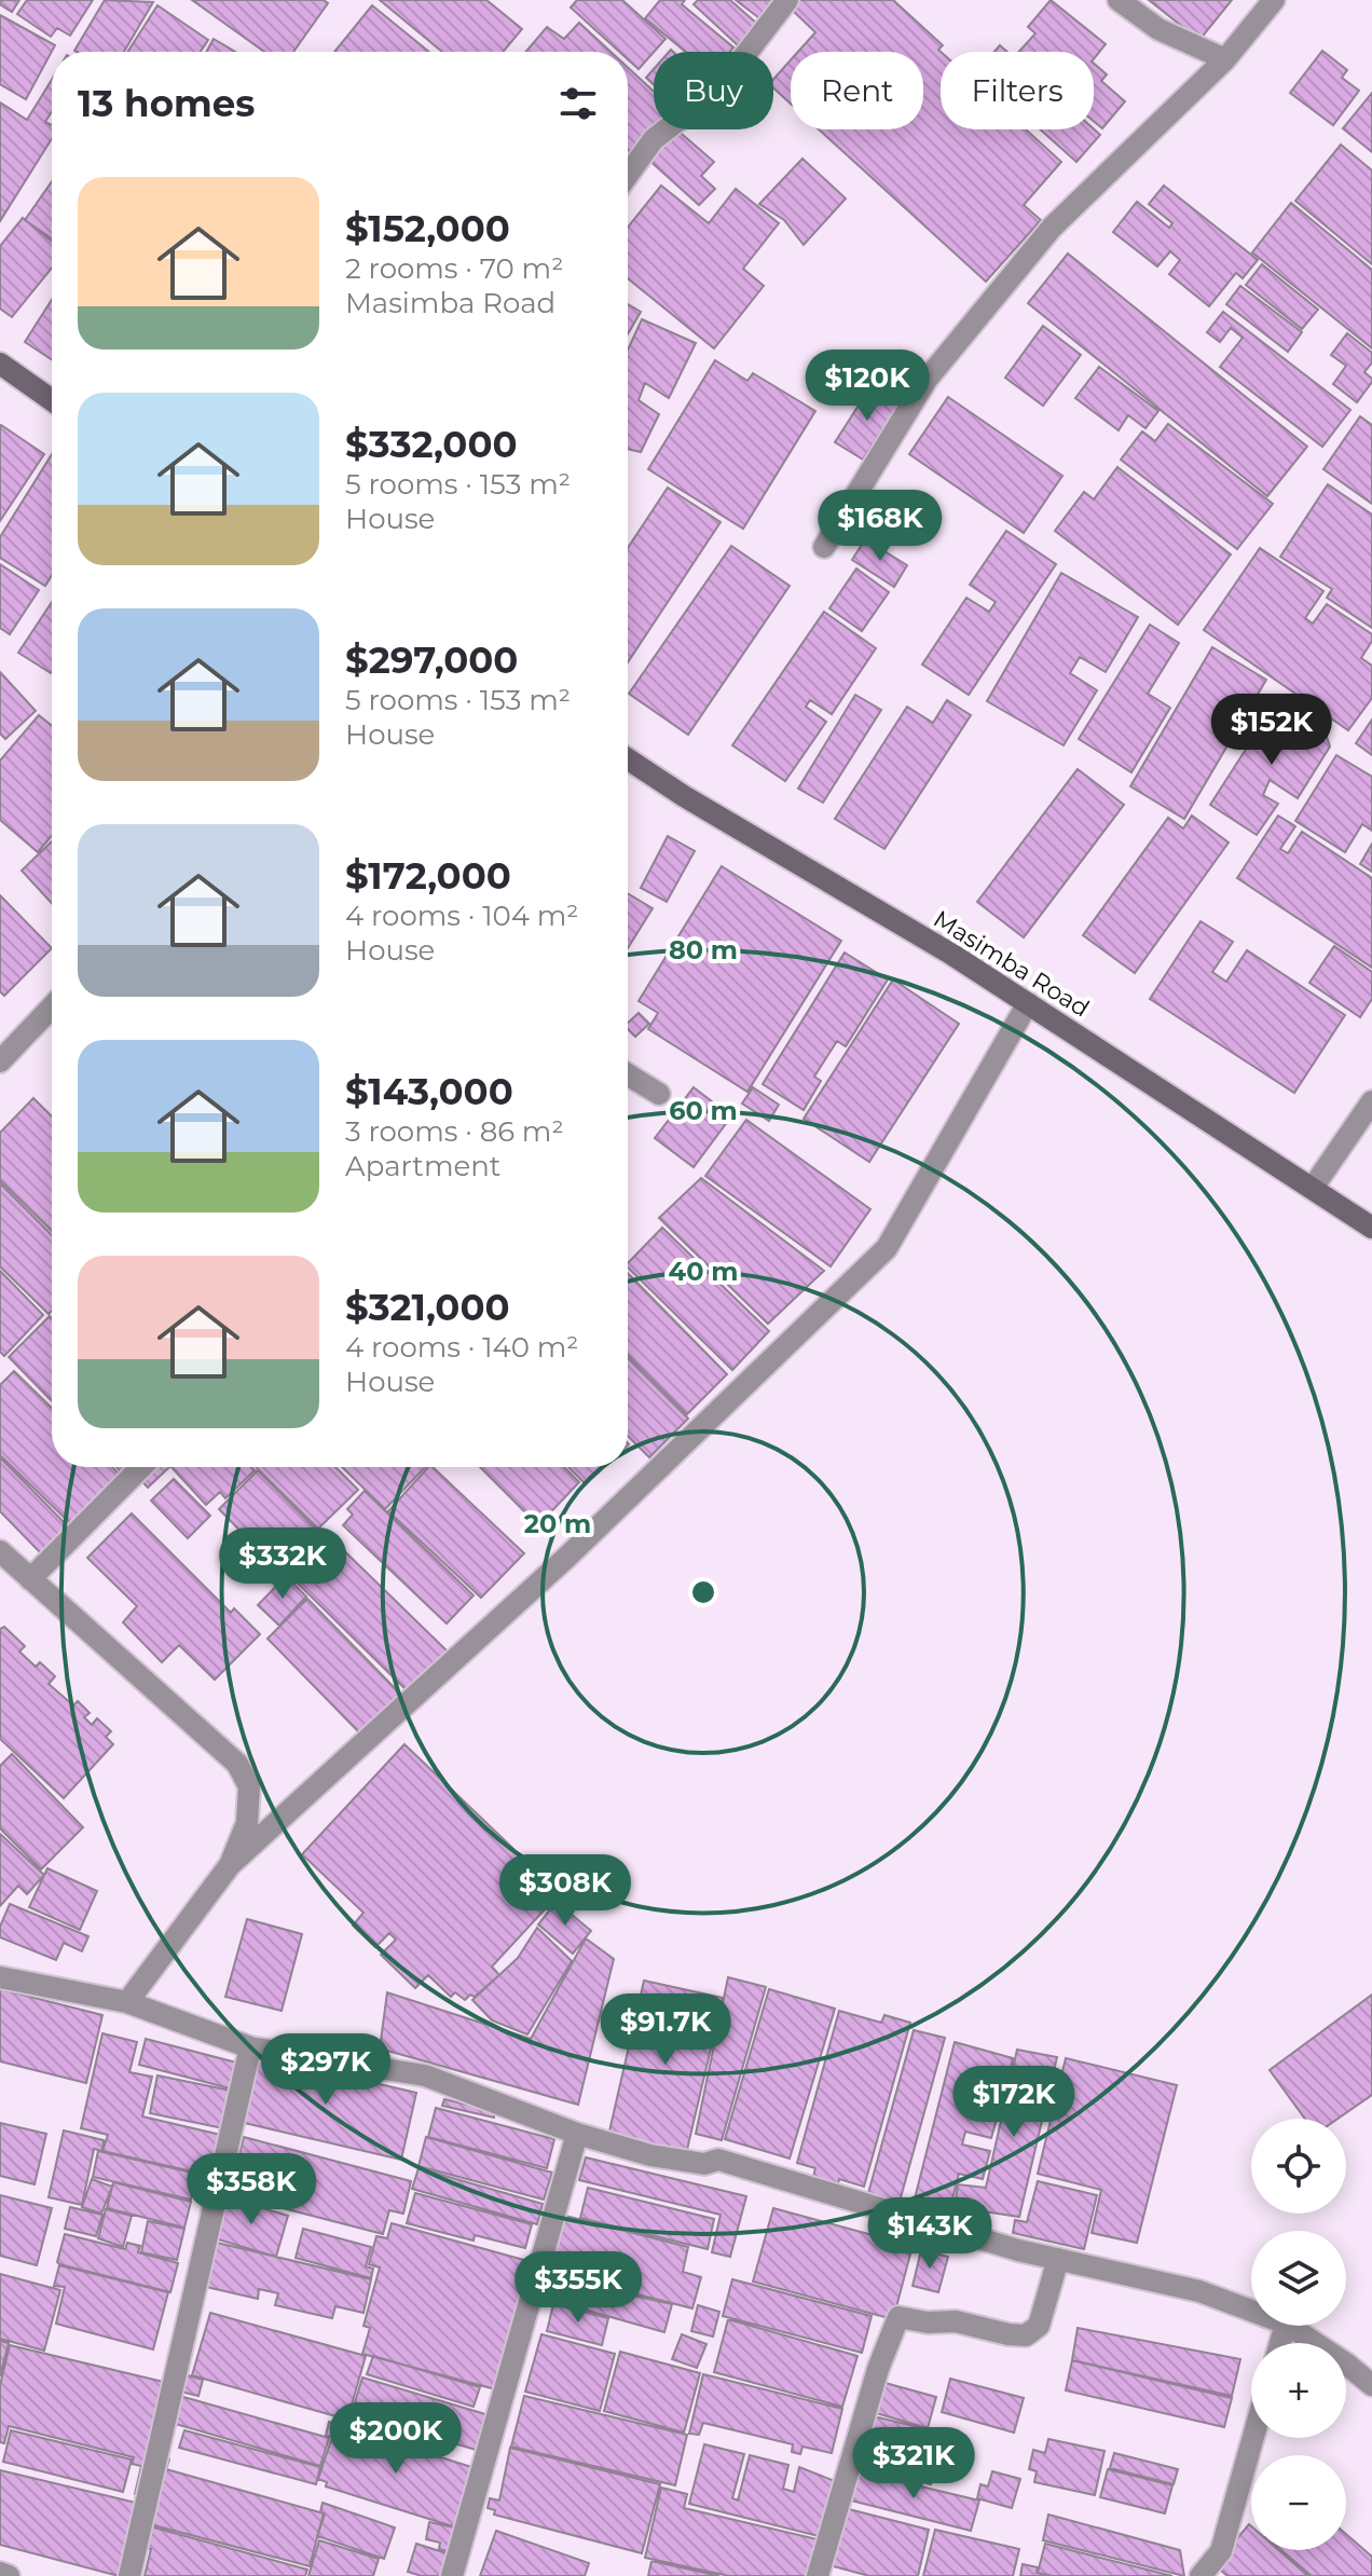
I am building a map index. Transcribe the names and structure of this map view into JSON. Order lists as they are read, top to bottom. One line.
{"streets":{"street":["Masimba Road"]},"page":{"chip":["Buy","Rent","Filters"],"heading":"13 homes","list":[{"name":"$152,000","note":"2 rooms · 70 m² · Masimba Road"},{"name":"$332,000","note":"5 rooms · 153 m² · House"},{"name":"$297,000","note":"5 rooms · 153 m² · House"},{"name":"$172,000","note":"4 rooms · 104 m² · House"},{"name":"$143,000","note":"3 rooms · 86 m² · Apartment"},{"name":"$321,000","note":"4 rooms · 140 m² · House"}],"price":["$120K","$168K","$152K","$332K","$308K","$91.7K","$297K","$172K","$358K","$143K","$355K","$200K","$321K"],"map_buttons":["+","−"]},"rings":["80 m","60 m","40 m","20 m"]}
